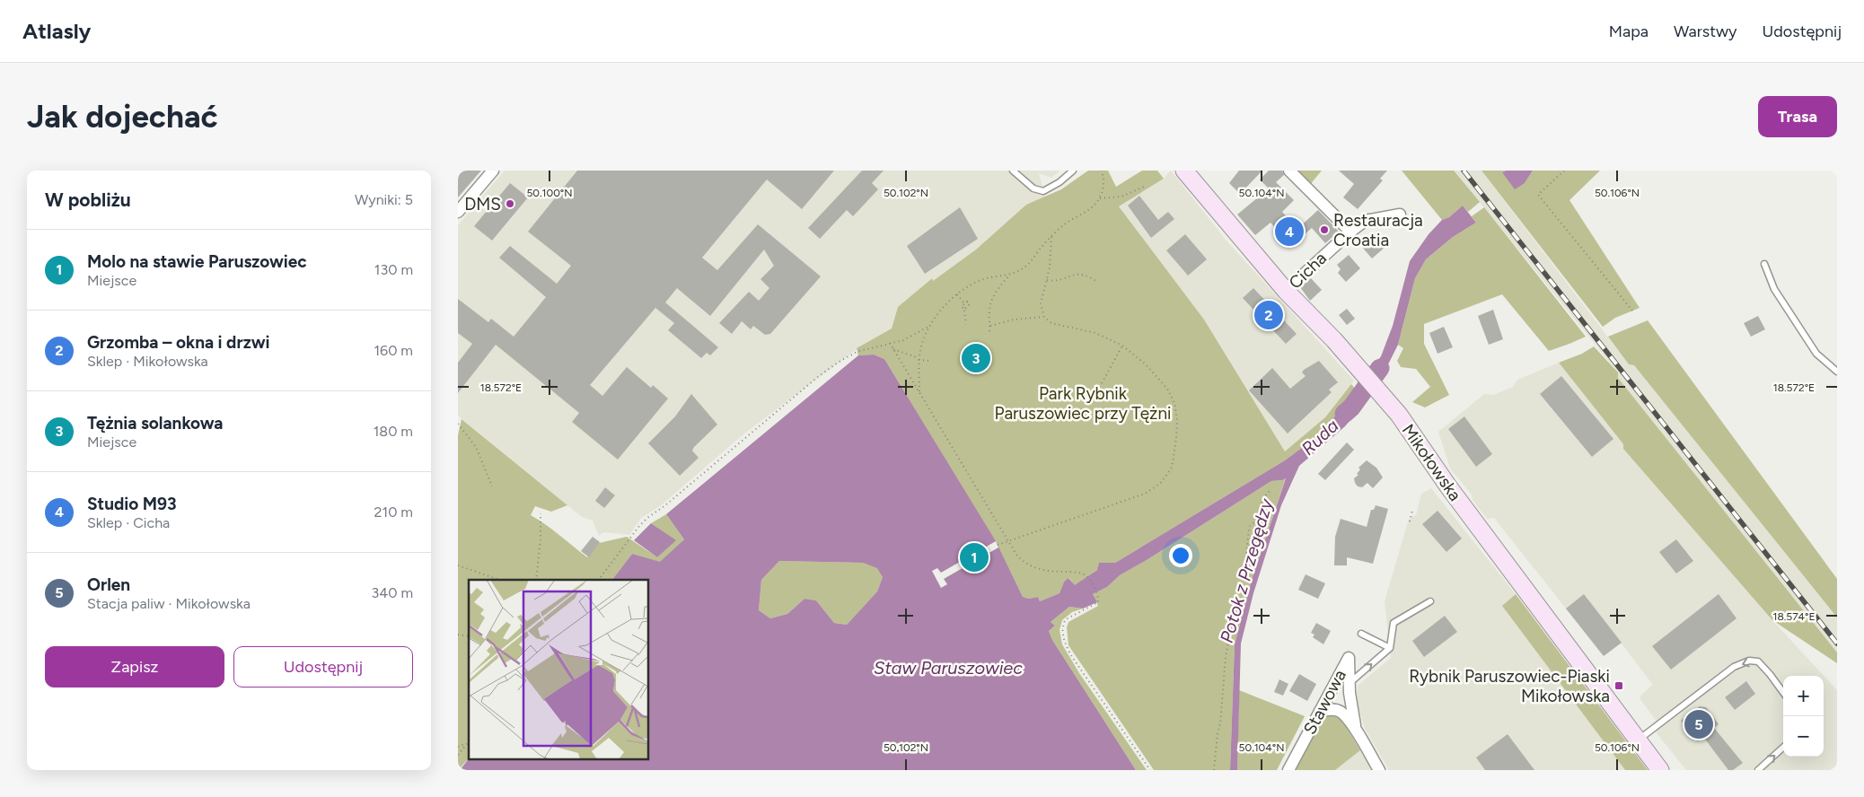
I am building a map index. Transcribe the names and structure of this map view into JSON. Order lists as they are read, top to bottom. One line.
{"streets":{"main road":["Mikołowska"],"street":["Cicha","Stawowa"]},"crossings":[["Cicha","Mikołowska"]],"water":["Ruda","Potok z Przegędzy","Staw Paruszowiec"],"parks":["Park Rybnik Paruszowiec przy Tężni"],"places":{"other":["DMS","Restauracja Croatia"],"transit":["Rybnik Paruszowiec-Piaski Mikołowska"]},"page":{"header":"Atlasly","nav":["Mapa","Warstwy","Udostępnij"],"buttons":["Trasa",["Zapisz","Udostępnij"]],"title":"Jak dojechać","heading":["W pobliżu","Wyniki: 5"],"pins":["4","2","3","1","5"],"list":[{"mark":"1","name":"Molo na stawie Paruszowiec","note":"Miejsce","value":"130 m"},{"mark":"2","name":"Grzomba – okna i drzwi","note":"Sklep · Mikołowska","value":"160 m"},{"mark":"3","name":"Tężnia solankowa","note":"Miejsce","value":"180 m"},{"mark":"4","name":"Studio M93","note":"Sklep · Cicha","value":"210 m"},{"mark":"5","name":"Orlen","note":"Stacja paliw · Mikołowska","value":"340 m"}],"map_buttons":["+","−"]},"coordinates":["50.100°N","50.102°N","50.104°N","50.106°N","18.572°E","18.574°E"]}
